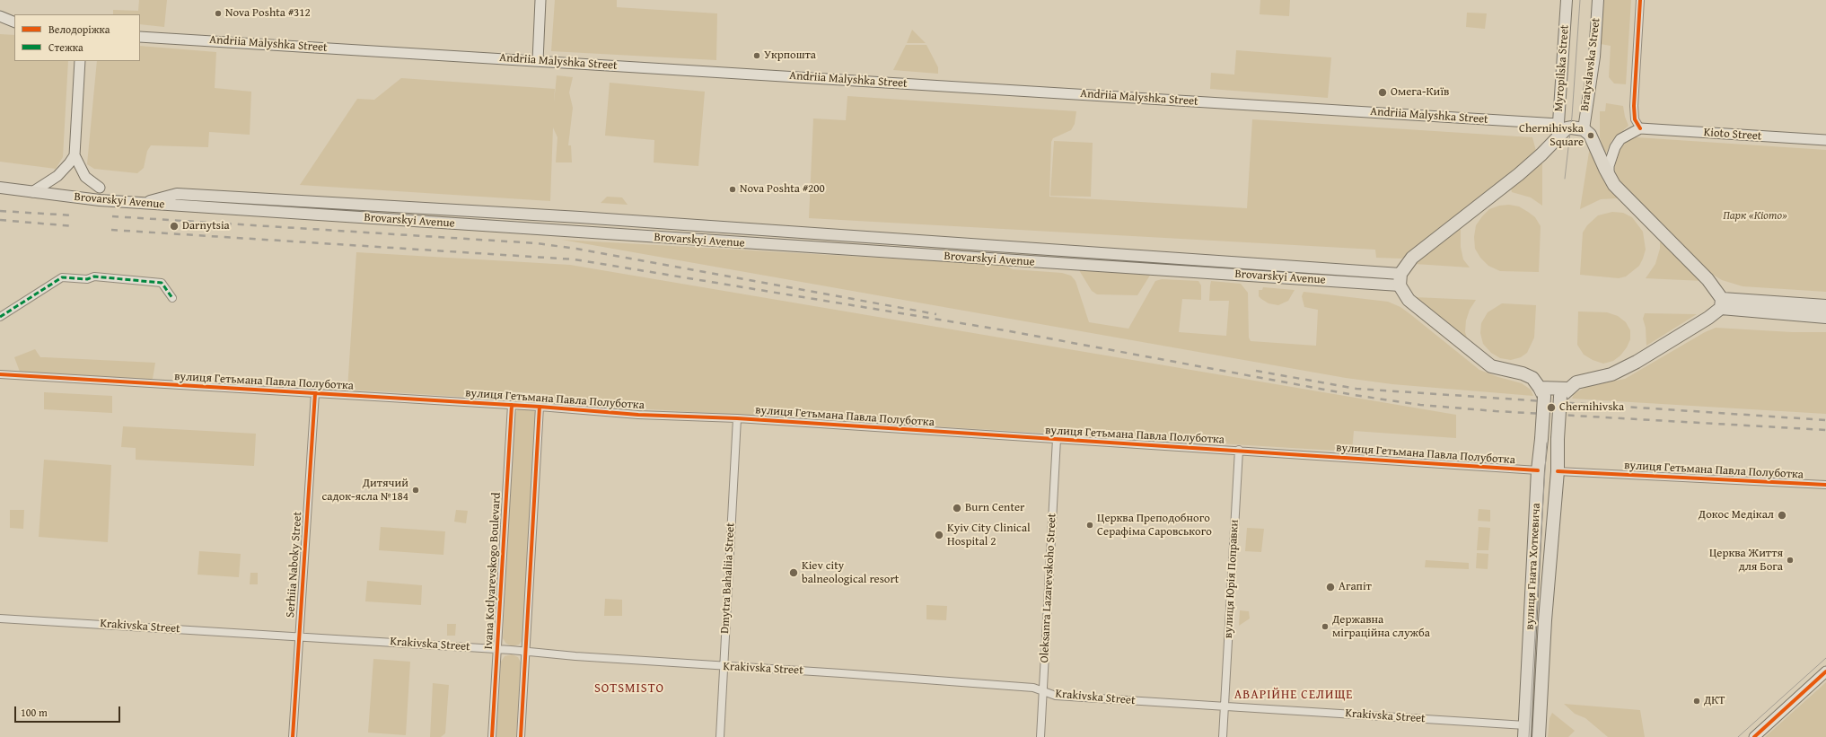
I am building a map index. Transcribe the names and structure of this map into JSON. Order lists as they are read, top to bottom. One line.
{"streets":{"highway":["вулиця Гната Хоткевича"],"main road":["Bratyslavska Street","Myropilska Street","Brovarskyi Avenue"],"street":["Andriia Malyshka Street","Kioto Street","вулиця Гетьмана Павла Полуботка","Serhiia Naboky Street","Ivana Kotlyarevskogo Boulevard","Dmytra Bahaliia Street","вулиця Юрія Поправки","Oleksanra Lazarevskoho Street","Krakivska Street"]},"crossings":[["Andriia Malyshka Street","Myropilska Street"],["вулиця Гетьмана Павла Полуботка","Serhiia Naboky Street"],["вулиця Гетьмана Павла Полуботка","вулиця Гната Хоткевича"],["вулиця Гетьмана Павла Полуботка","Ivana Kotlyarevskogo Boulevard"],["вулиця Гетьмана Павла Полуботка","Dmytra Bahaliia Street"],["вулиця Гетьмана Павла Полуботка","вулиця Юрія Поправки"],["вулиця Гетьмана Павла Полуботка","Oleksanra Lazarevskoho Street"],["Serhiia Naboky Street","Krakivska Street"],["вулиця Гната Хоткевича","Krakivska Street"],["Ivana Kotlyarevskogo Boulevard","Krakivska Street"],["Dmytra Bahaliia Street","Krakivska Street"],["вулиця Юрія Поправки","Krakivska Street"],["Oleksanra Lazarevskoho Street","Krakivska Street"]],"districts":["SOTSMISTO","АВАРІЙНЕ СЕЛИЩЕ"],"parks":["Парк «Кіото»"],"places":["Nova Poshta #312","Укрпошта","Омега-Київ","Chernihivska Square","Nova Poshta #200","Darnytsia","Chernihivska","Дитячий садок-ясла №184","Burn Center","Докос Медікал","Церква Преподобного Серафіма Саровського","Kyiv City Clinical Hospital 2","Церква Життя для Бога","Kiev city balneological resort","Агапіт","Державна міграційна служба","ДКТ"],"legend":["Велодоріжка","Стежка"],"scale_bar":"100 m"}
